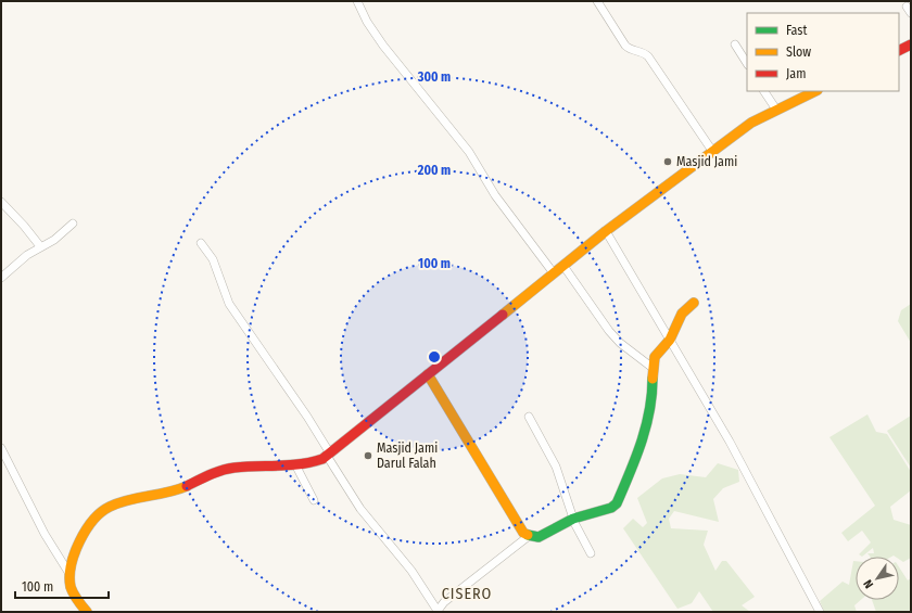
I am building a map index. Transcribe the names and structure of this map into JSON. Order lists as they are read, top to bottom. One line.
{"districts":["CISERO"],"places":["Masjid Jami","Masjid Jami Darul Falah"],"legend":["Fast","Slow","Jam"],"scale_bar":"100 m","north":"bottom left","rings":["300 m","200 m","100 m"]}
